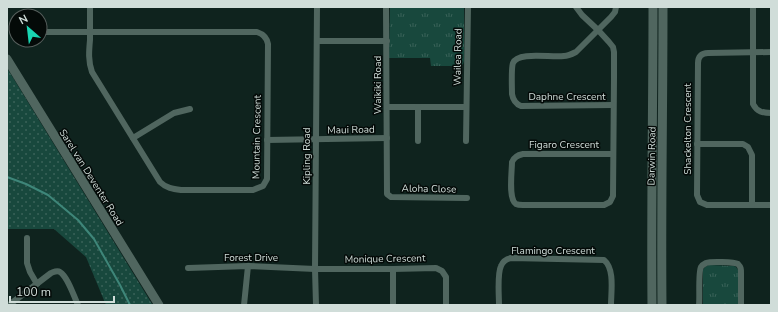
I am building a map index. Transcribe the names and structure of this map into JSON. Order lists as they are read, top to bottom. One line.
{"streets":{"street":["Wailea Road","Waikiki Road","Daphne Crescent","Maui Road","Shackelton Crescent","Mountain Crescent","Figaro Crescent","Kipling Road","Darwin Road","Sarel van Deventer Road","Aloha Close","Flamingo Crescent","Forest Drive","Monique Crescent"]},"crossings":[["Waikiki Road","Maui Road"],["Waikiki Road","Kipling Road"],["Waikiki Road","Aloha Close"],["Maui Road","Mountain Crescent"],["Maui Road","Kipling Road"],["Kipling Road","Forest Drive"],["Kipling Road","Monique Crescent"],["Forest Drive","Monique Crescent"]],"scale_bar":"100 m","north":"top left"}
